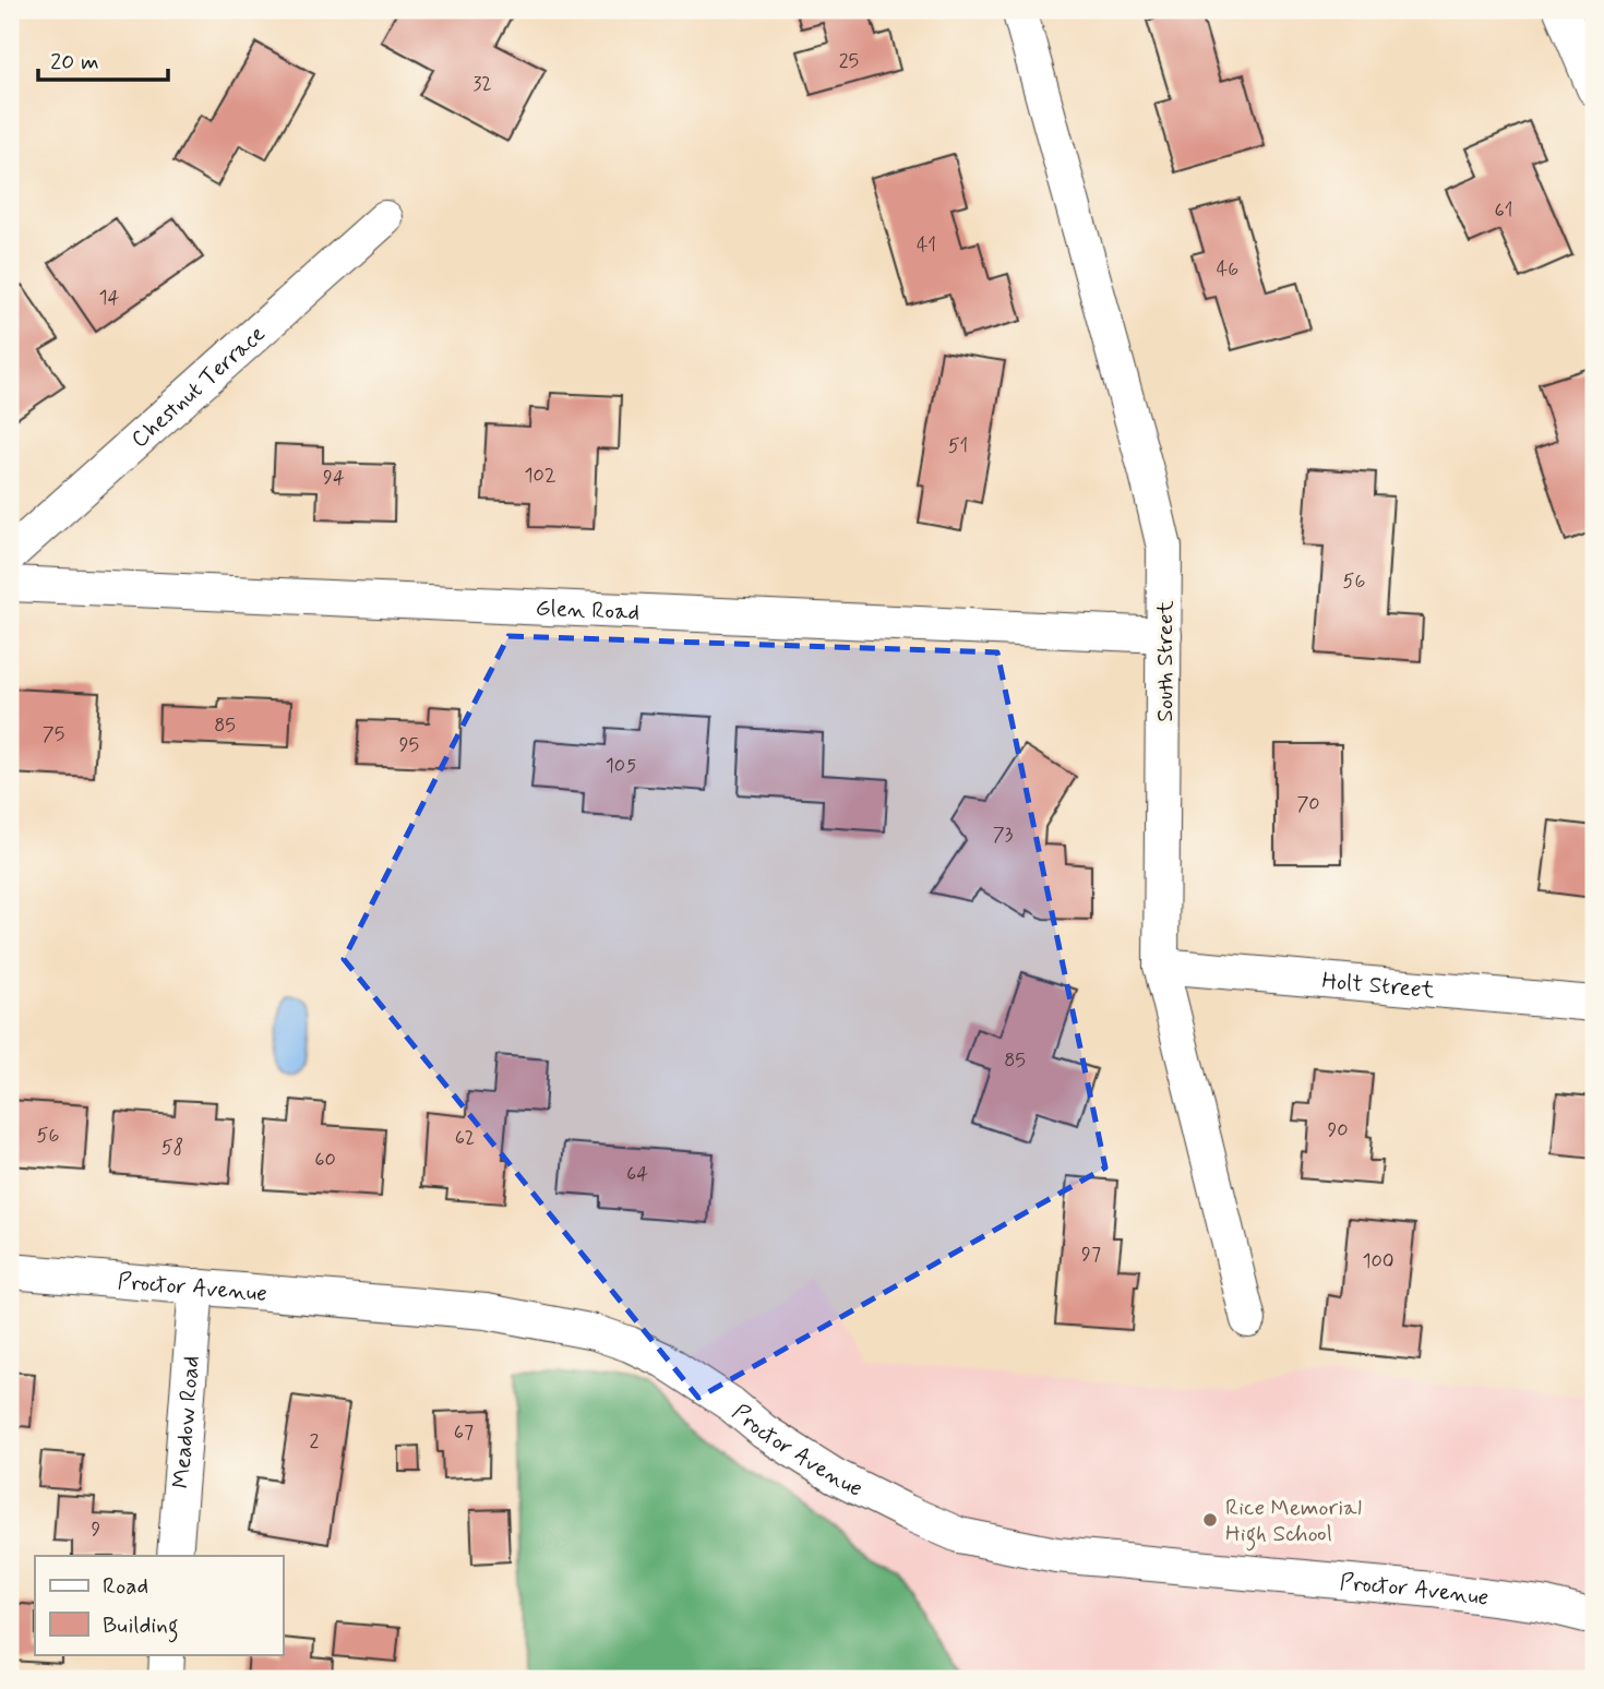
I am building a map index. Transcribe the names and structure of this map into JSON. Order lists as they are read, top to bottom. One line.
{"streets":{"street":["Chestnut Terrace","Glen Road","South Street","Holt Street","Proctor Avenue","Meadow Road"]},"crossings":[["Glen Road","South Street"],["South Street","Holt Street"],["Proctor Avenue","Meadow Road"]],"places":["Rice Memorial High School"],"house_numbers":["25","32","61","41","46","14","51","102","94","56","85","75","95","105","70","73","85","90","56","62","58","60","64","97","100","67","2","9"],"legend":["Road","Building"],"scale_bar":"20 m"}
